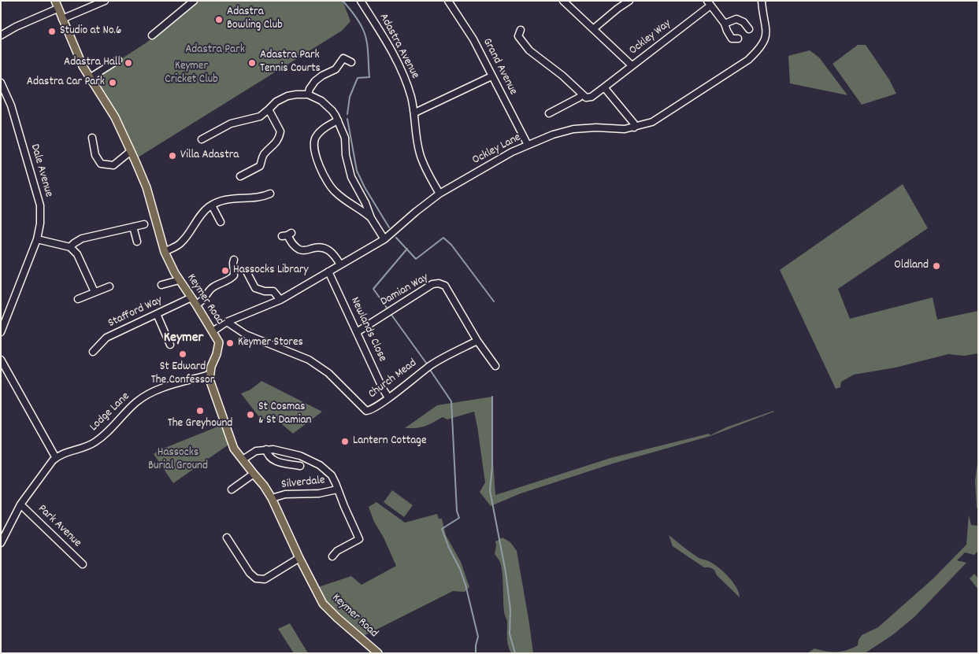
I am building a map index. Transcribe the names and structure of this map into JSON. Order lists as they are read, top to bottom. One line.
{"streets":{"main road":["Keymer Road"],"street":["Ockley Way","Adastra Avenue","Grand Avenue","Ockley Lane","Dale Avenue","Damian Way","Stafford Way","Newlands Close","Church Mead","Lodge Lane","Silverdale","Park Avenue"]},"crossings":[["Adastra Avenue","Ockley Lane"],["Grand Avenue","Ockley Lane"],["Ockley Lane","Keymer Road"],["Ockley Lane","Newlands Close"],["Ockley Lane","Church Mead"],["Damian Way","Newlands Close"],["Damian Way","Church Mead"],["Keymer Road","Stafford Way"],["Keymer Road","Lodge Lane"],["Keymer Road","Silverdale"],["Newlands Close","Church Mead"],["Lodge Lane","Park Avenue"]],"districts":["Keymer"],"parks":["Adastra Park","Keymer Cricket Club","Hassocks Burial Ground"],"places":["Adastra Bowling Club","Studio at No.6","Adastra Hall","Adastra Park Tennis Courts","Adastra Car Park","Villa Adastra","Oldland","Hassocks Library","Keymer Stores","St Edward The Confessor","The Greyhound","St Cosmas & St Damian","Lantern Cottage"]}
